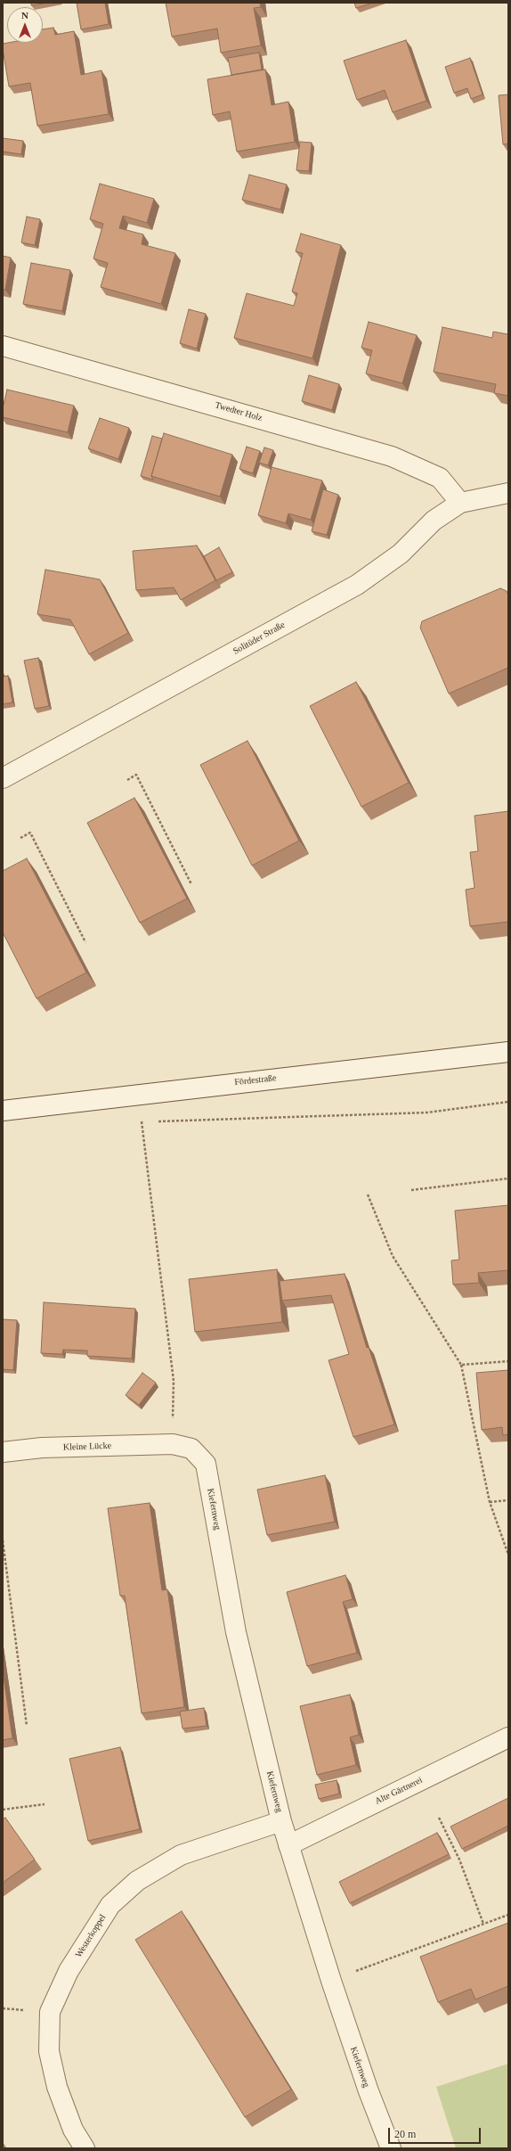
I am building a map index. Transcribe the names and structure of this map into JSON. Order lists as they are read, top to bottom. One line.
{"streets":{"street":["Twedter Holz","Solitüder Straße","Fördestraße","Kleine Lücke","Kiefernweg","Alte Gärtnerei","Westerkoppel"]},"crossings":[["Twedter Holz","Solitüder Straße"],["Kleine Lücke","Kiefernweg"],["Kiefernweg","Alte Gärtnerei"],["Kiefernweg","Westerkoppel"]],"scale_bar":"20 m","north":"top"}
